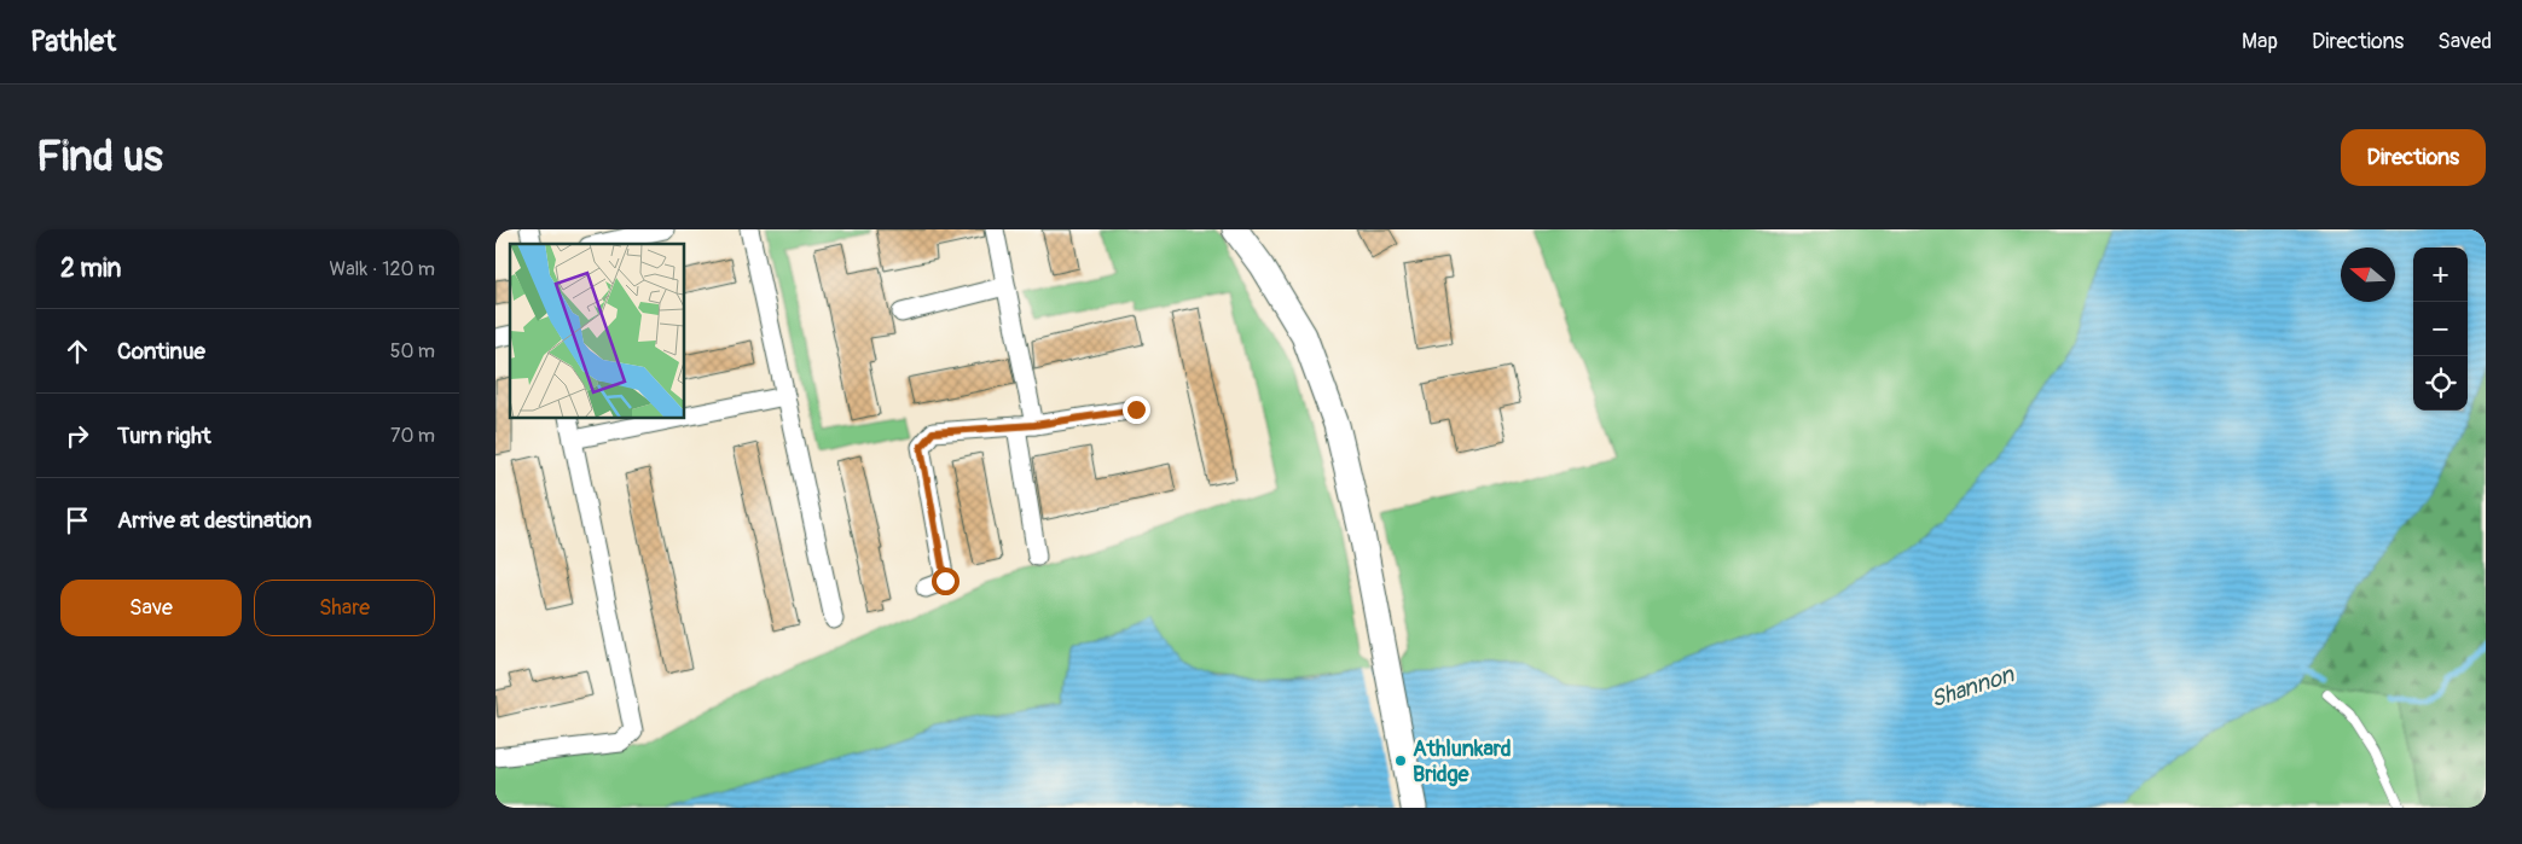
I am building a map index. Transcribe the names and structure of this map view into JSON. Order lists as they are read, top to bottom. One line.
{"water":["Shannon"],"places":["Athlunkard Bridge"],"north":"left","page":{"header":"Pathlet","nav":["Map","Directions","Saved"],"buttons":["Directions",["Save","Share"]],"title":"Find us","heading":["2 min","Walk · 120 m"],"map_buttons":["+","−"],"list":[["Continue","50 m"],["Turn right","70 m"],"Arrive at destination"]}}
